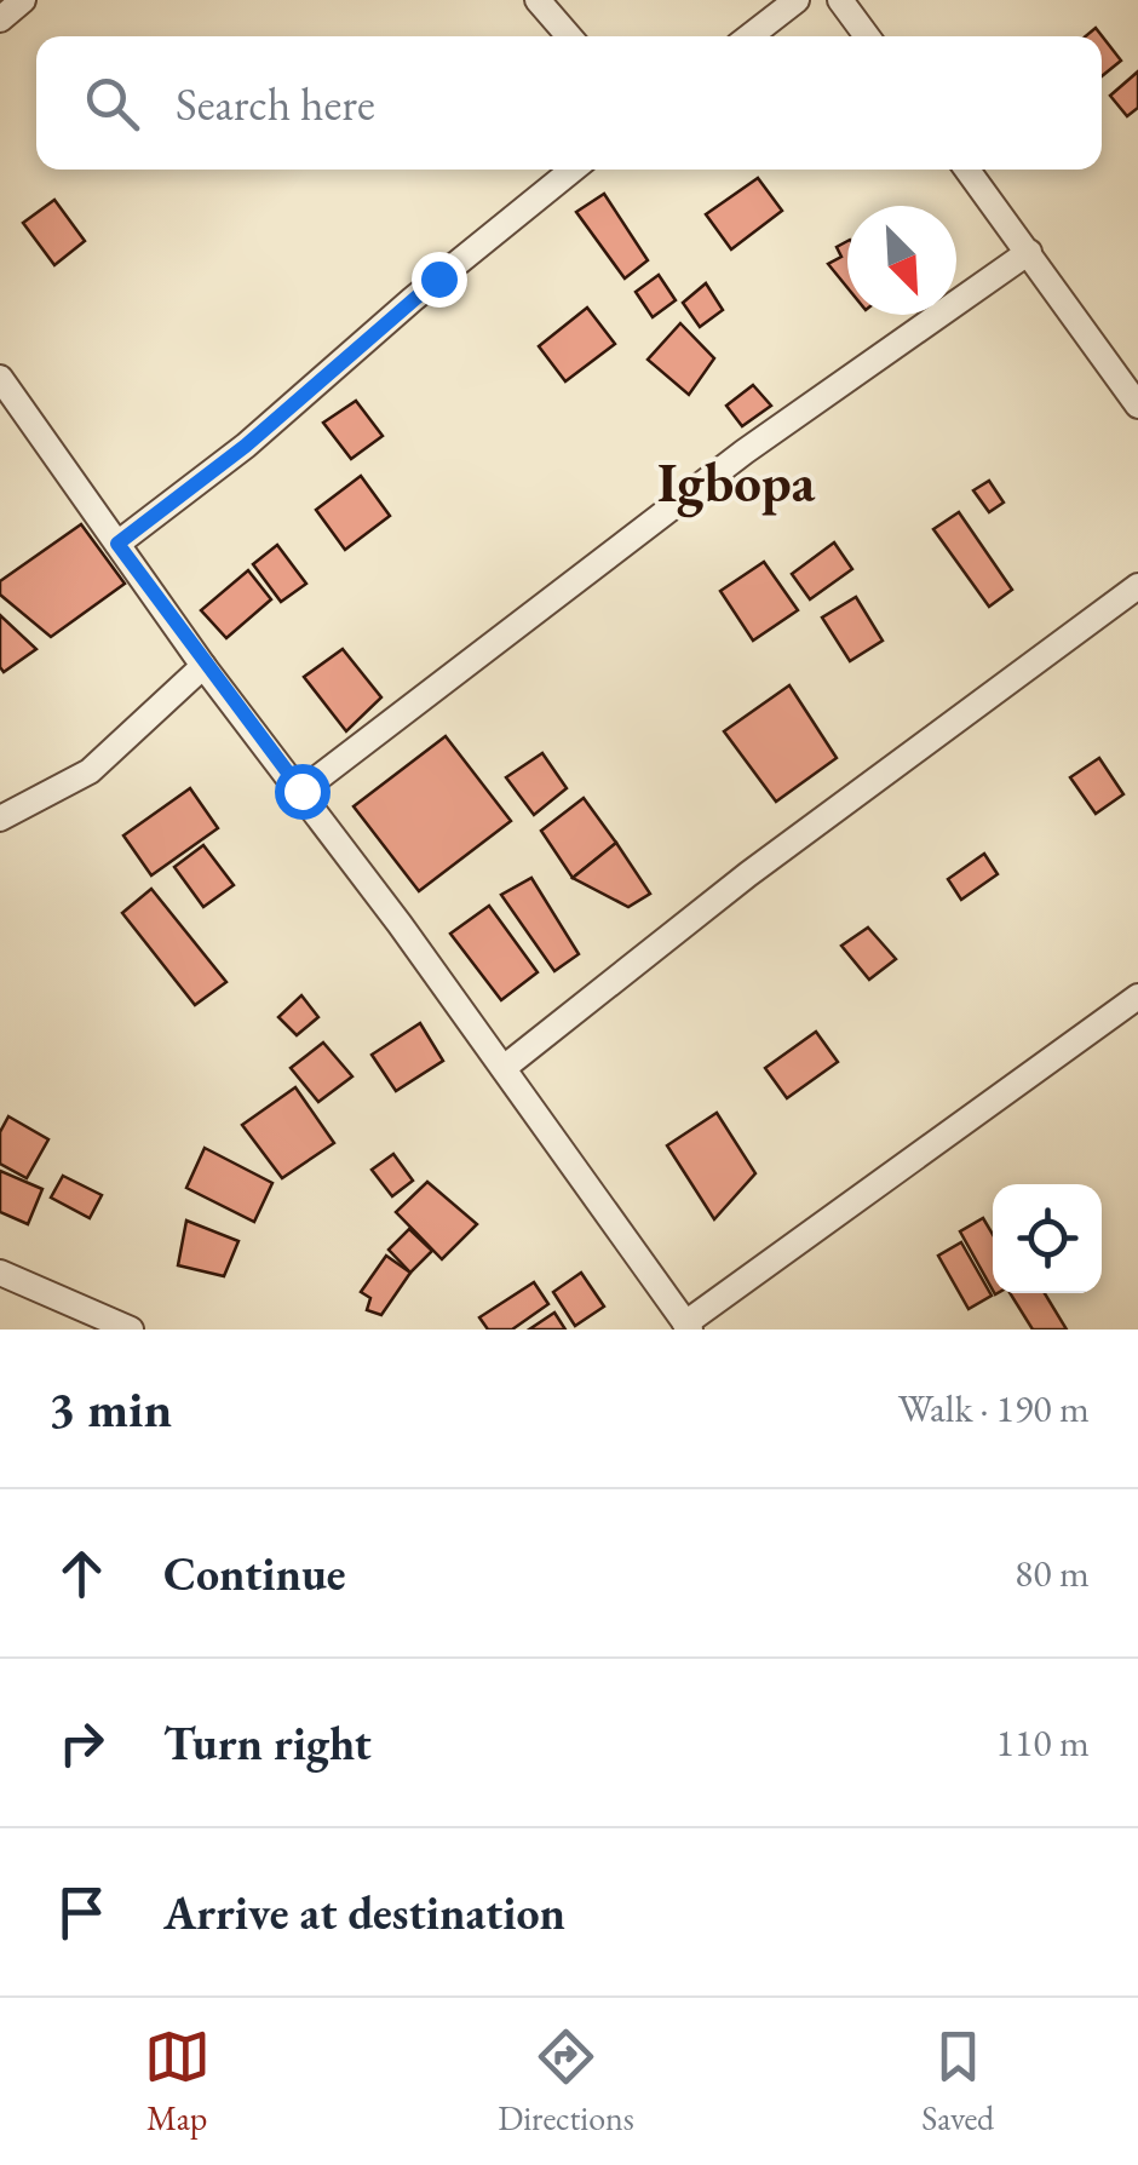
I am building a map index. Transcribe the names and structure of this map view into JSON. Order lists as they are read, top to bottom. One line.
{"districts":["Igbopa"],"north":"bottom right","page":{"search":"Search here","heading":["3 min","Walk · 190 m"],"list":[["Continue","80 m"],["Turn right","110 m"],"Arrive at destination"],"nav":["Map","Directions","Saved"]}}
